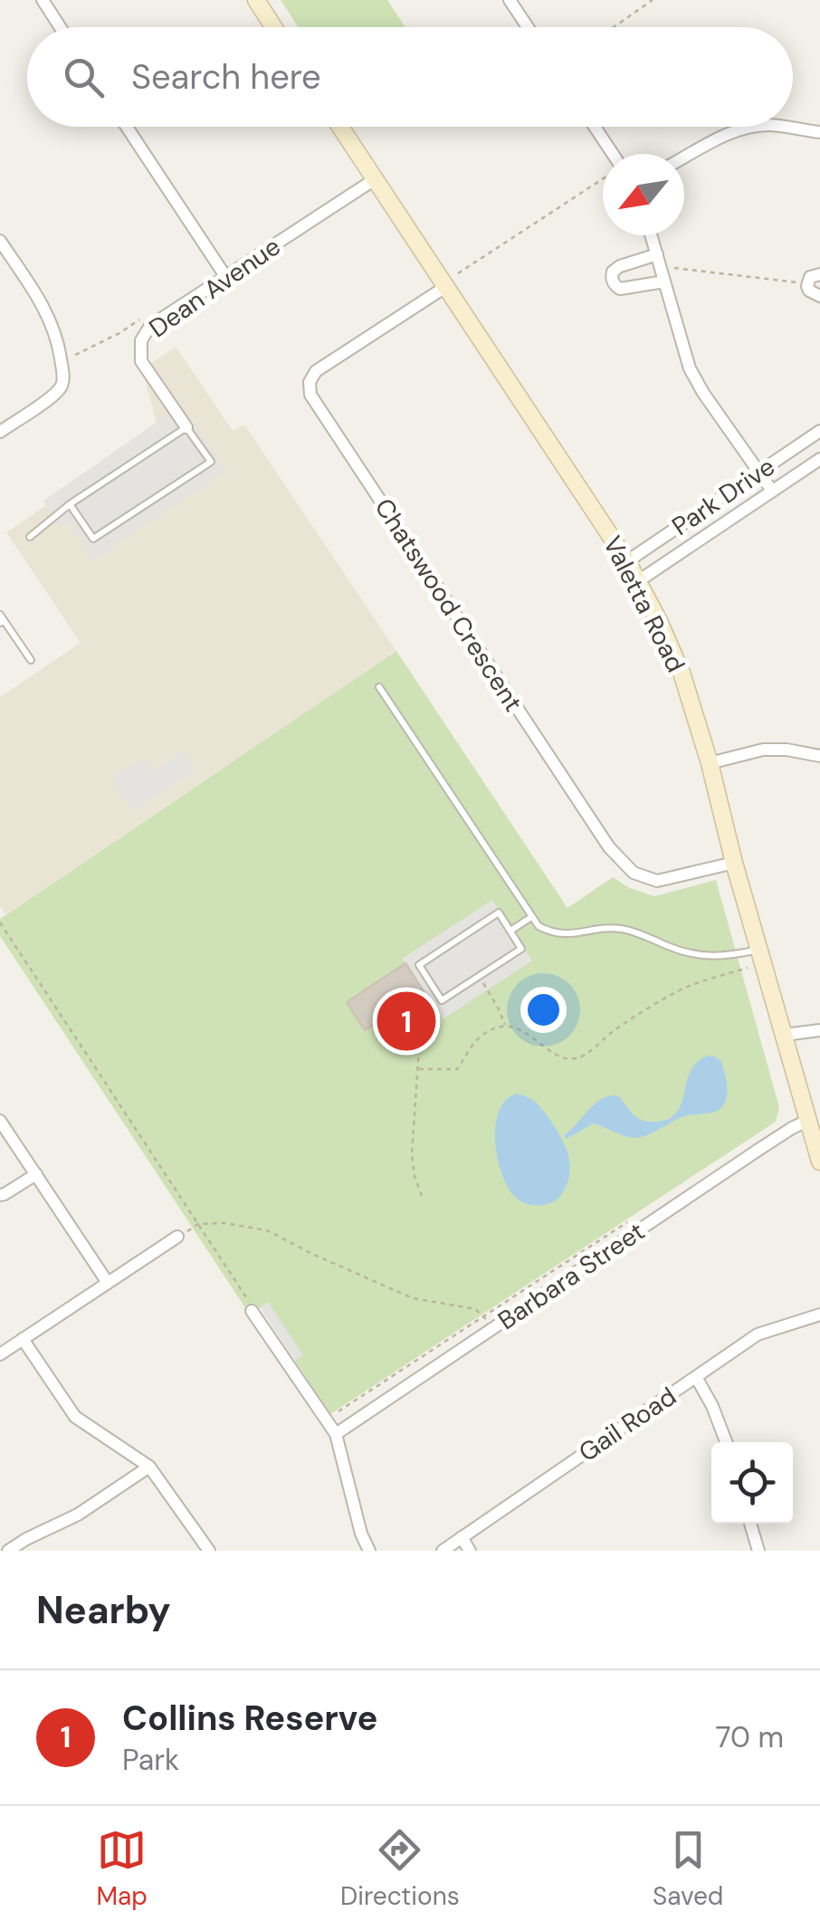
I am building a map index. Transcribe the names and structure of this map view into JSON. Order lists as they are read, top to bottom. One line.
{"streets":{"street":["Dean Avenue","Park Drive","Valetta Road","Chatswood Crescent","Barbara Street","Gail Road"]},"crossings":[["Dean Avenue","Valetta Road"],["Park Drive","Valetta Road"],["Valetta Road","Chatswood Crescent"],["Valetta Road","Barbara Street"]],"north":"bottom left","page":{"search":"Search here","pins":"1","heading":"Nearby","list":[{"mark":"1","name":"Collins Reserve","note":"Park","value":"70 m"}],"nav":["Map","Directions","Saved"]}}
